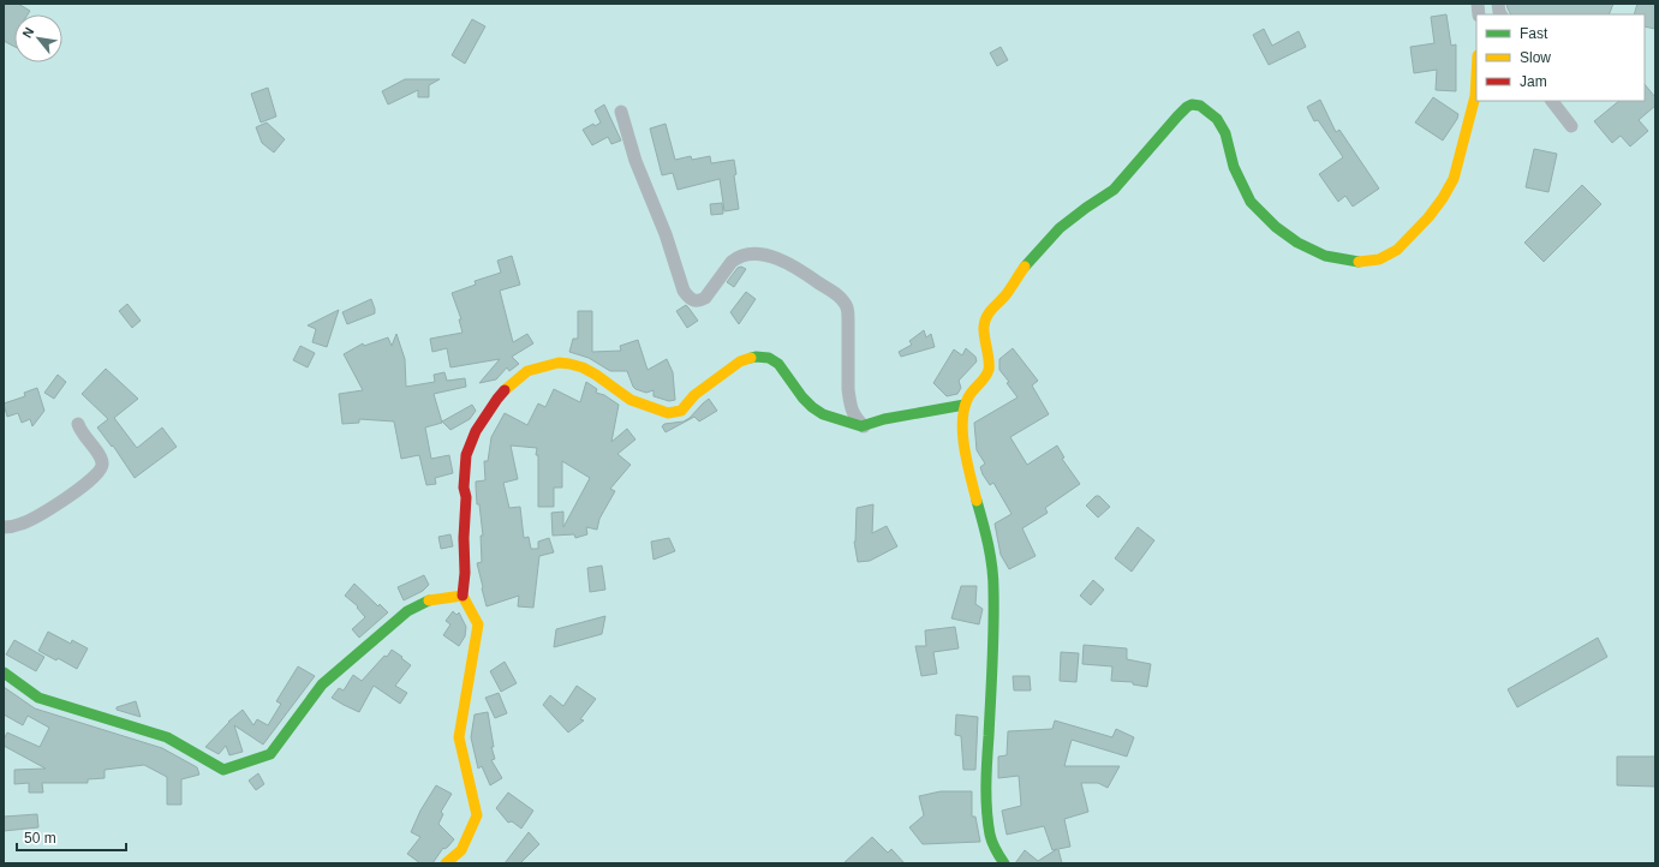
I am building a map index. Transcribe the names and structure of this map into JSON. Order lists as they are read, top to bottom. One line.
{"legend":["Fast","Slow","Jam"],"scale_bar":"50 m","north":"top left"}
